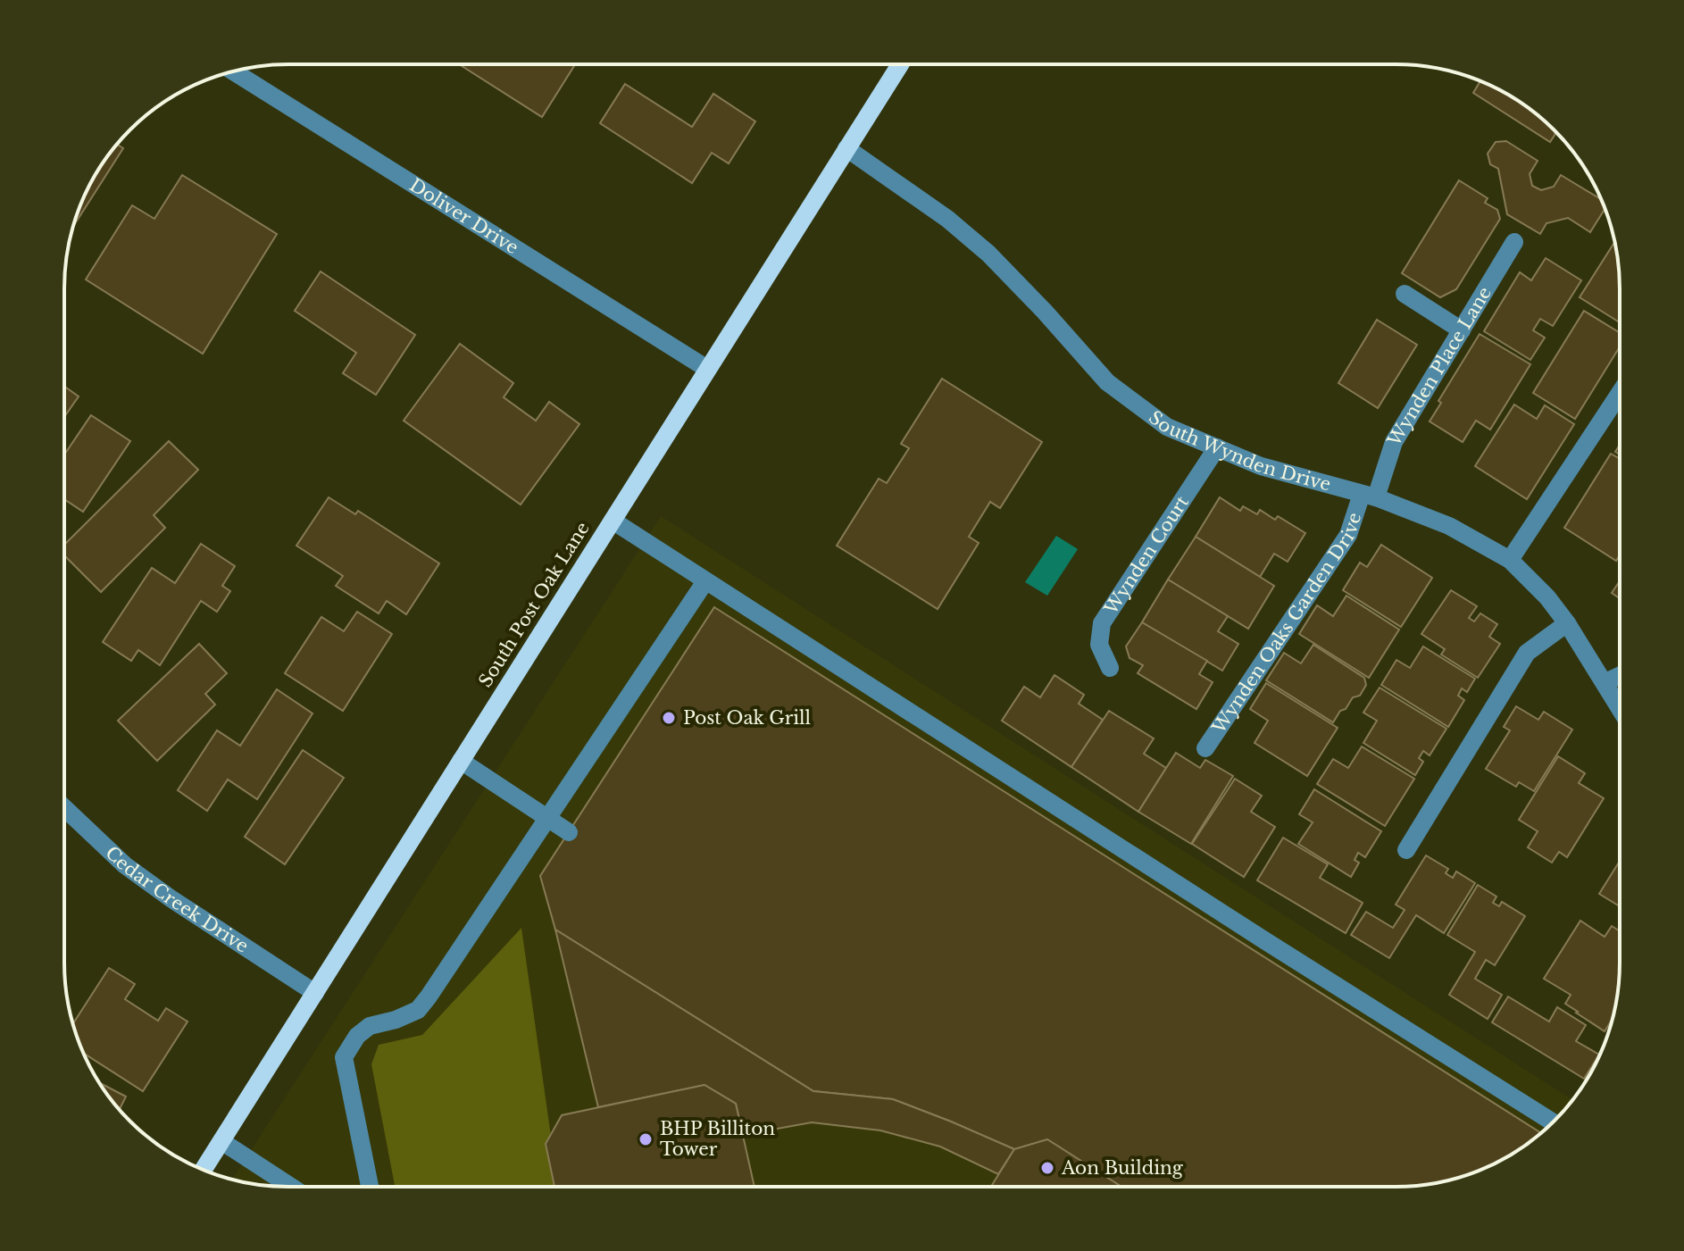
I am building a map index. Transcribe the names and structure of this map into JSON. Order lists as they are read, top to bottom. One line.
{"streets":{"main road":["South Post Oak Lane"],"street":["Doliver Drive","Wynden Place Lane","South Wynden Drive","Wynden Court","Wynden Oaks Garden Drive","Cedar Creek Drive"]},"crossings":[["Doliver Drive","South Post Oak Lane"],["Wynden Place Lane","South Wynden Drive"],["Wynden Place Lane","Wynden Oaks Garden Drive"],["South Wynden Drive","Wynden Court"],["South Wynden Drive","South Post Oak Lane"],["South Wynden Drive","Wynden Oaks Garden Drive"],["South Post Oak Lane","Cedar Creek Drive"]],"places":["Post Oak Grill","BHP Billiton Tower","Aon Building"]}
